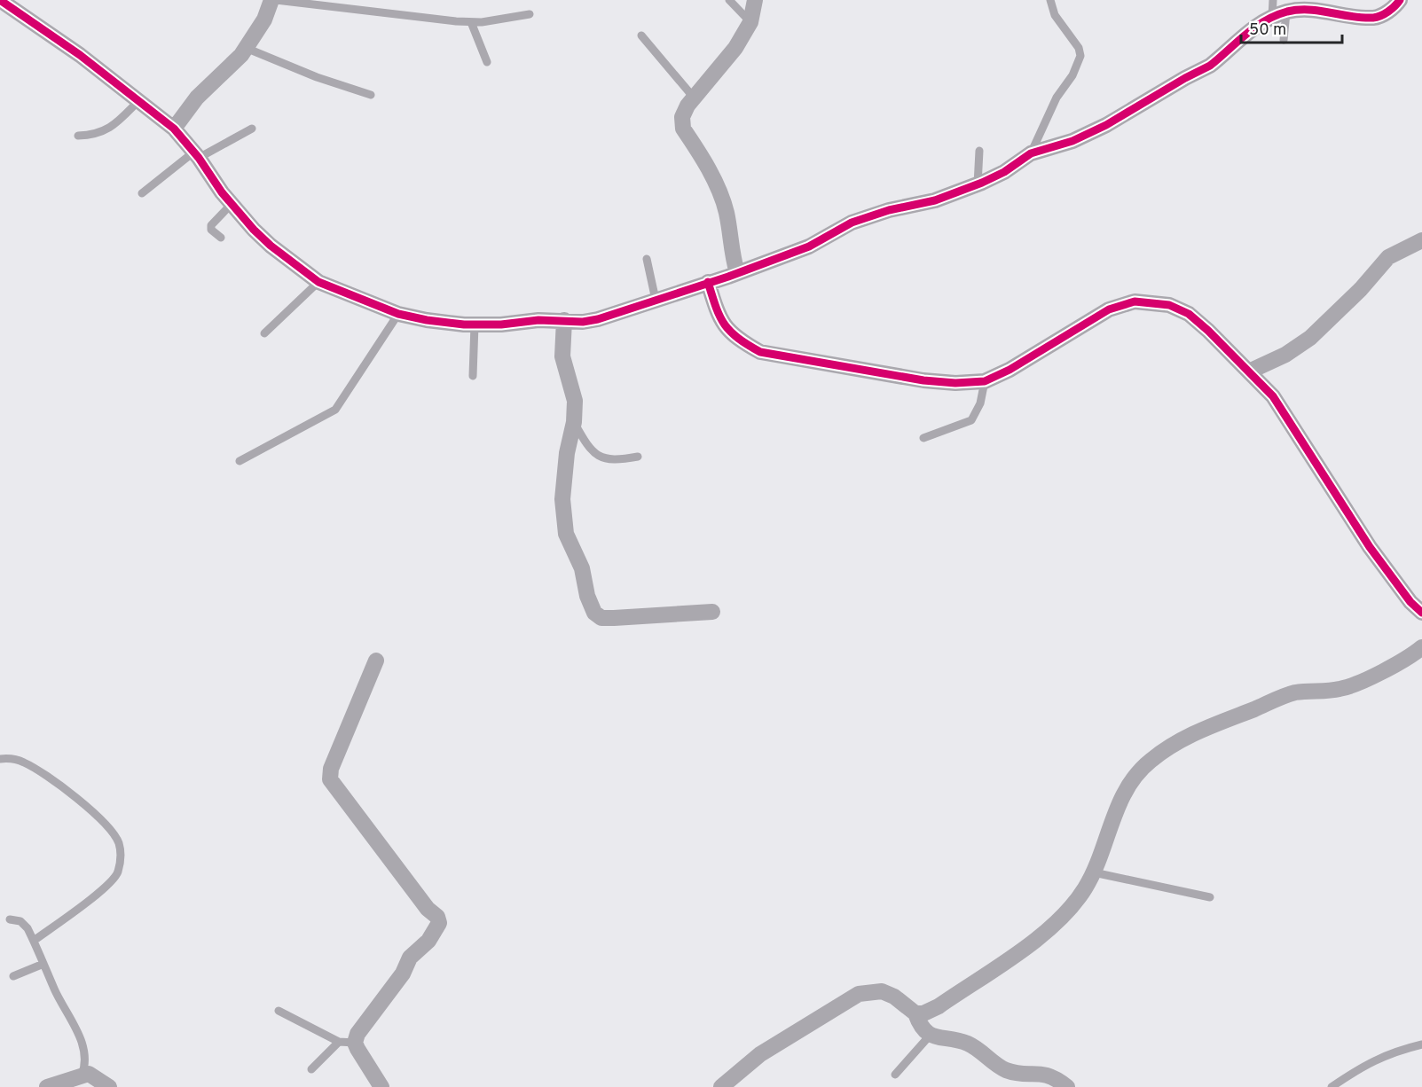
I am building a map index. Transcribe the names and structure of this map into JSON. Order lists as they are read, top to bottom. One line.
{"scale_bar":"50 m"}
